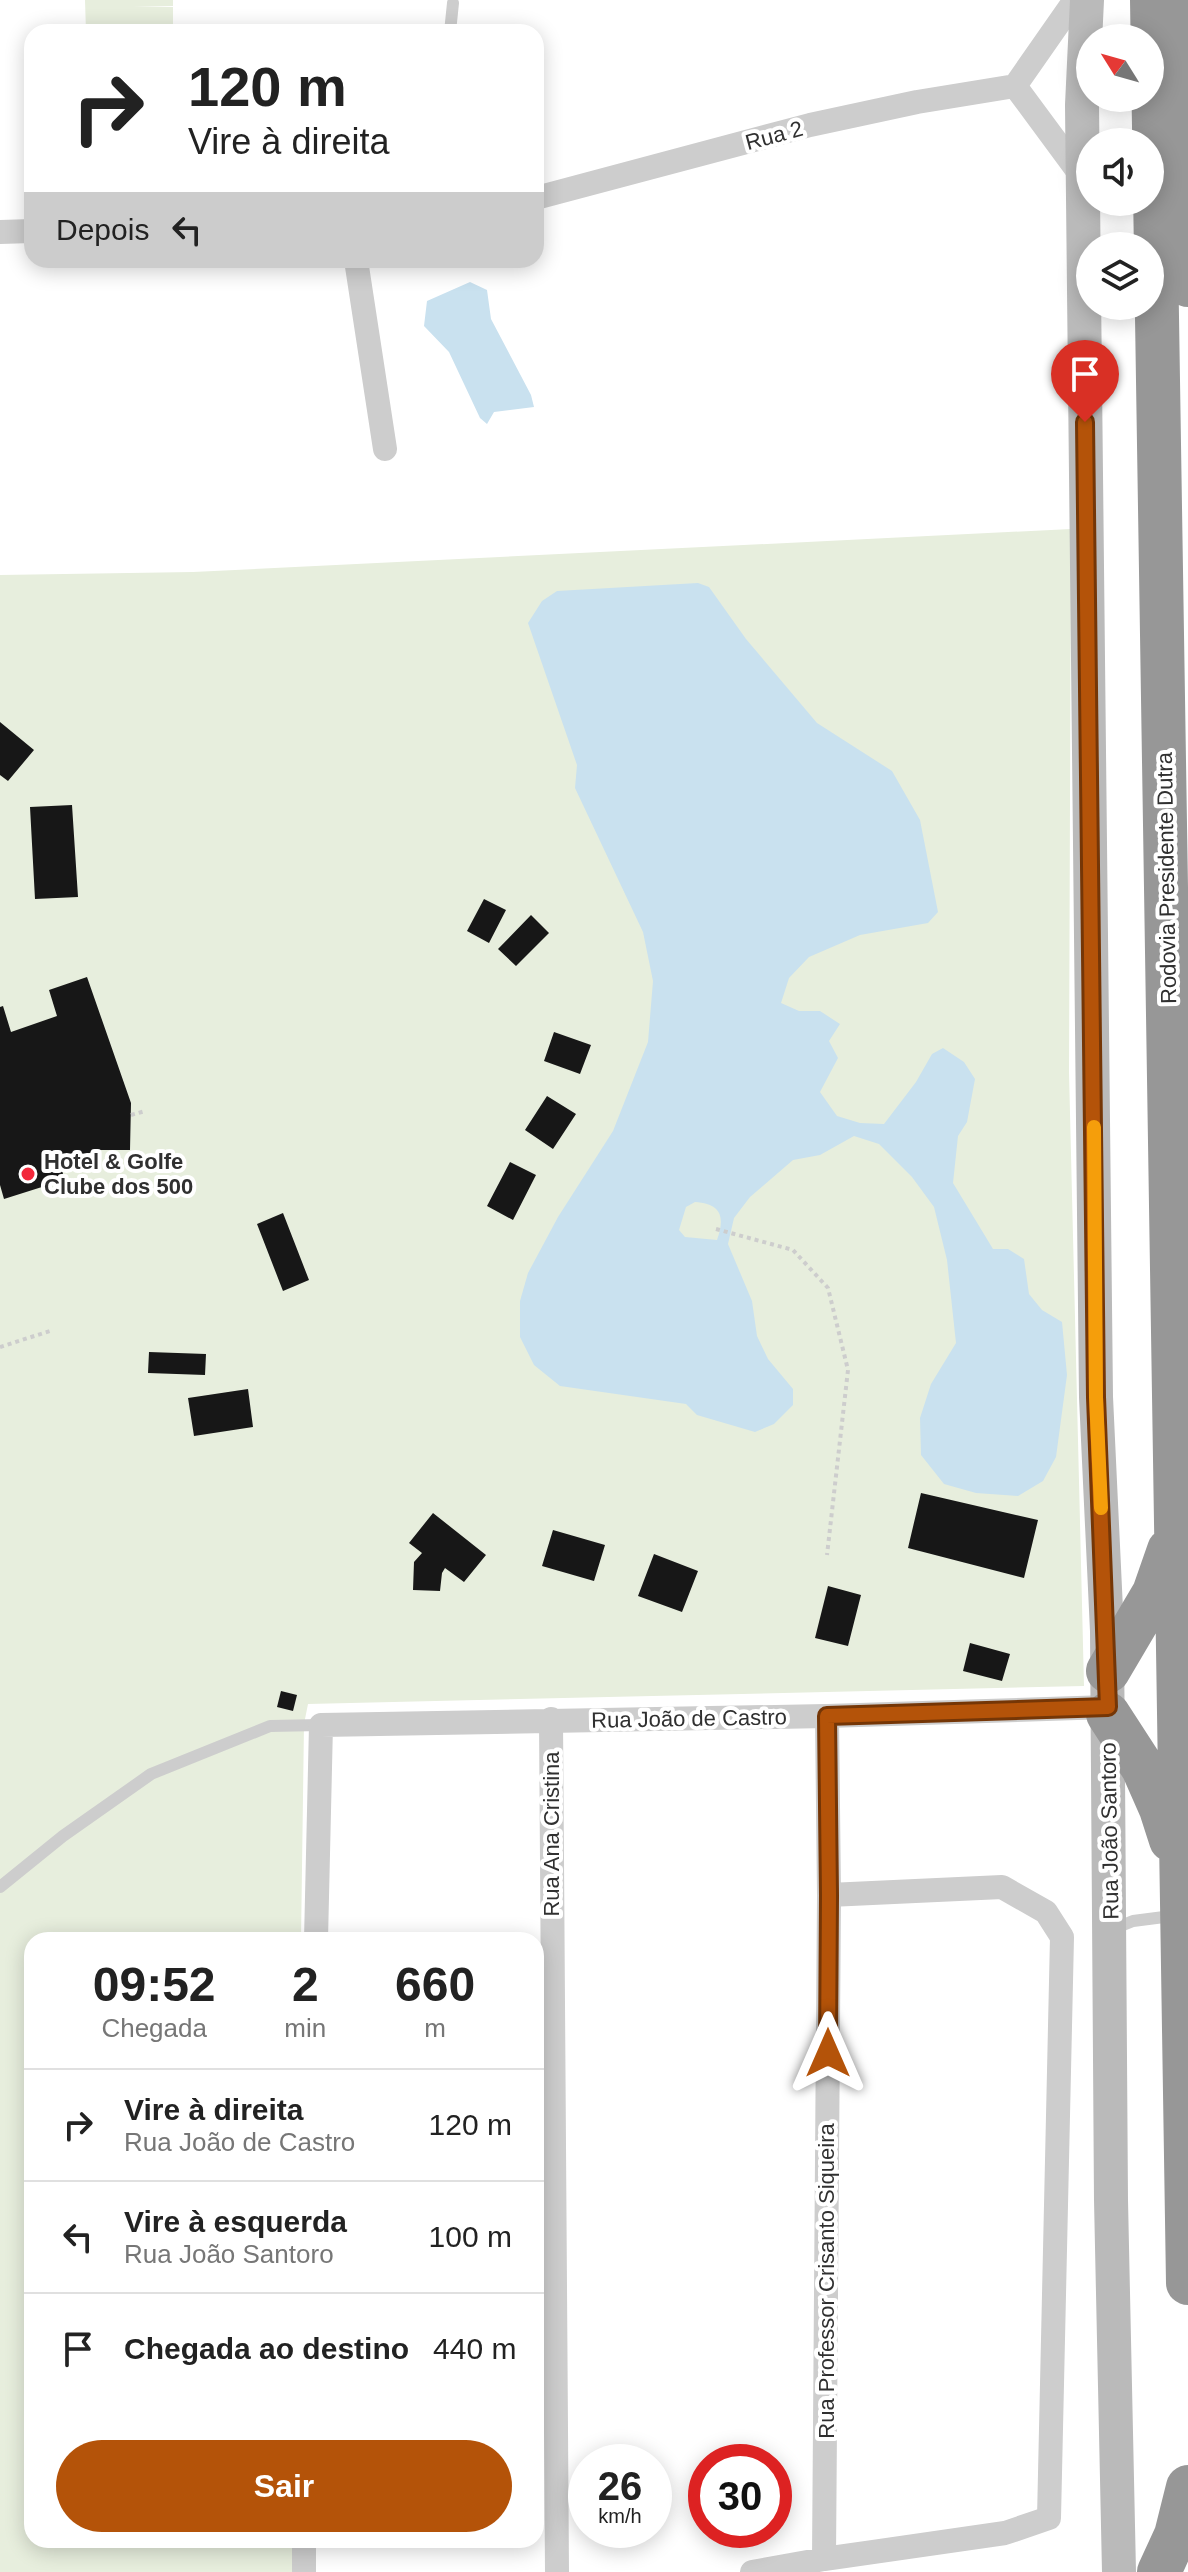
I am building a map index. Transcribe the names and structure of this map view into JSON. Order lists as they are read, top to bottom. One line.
{"streets":{"highway":["Rodovia Presidente Dutra"],"street":["Rua 2","Rua João de Castro","Rua João Santoro","Rua Ana Cristina","Rua Professor Crisanto Siqueira"]},"crossings":[["Rua João de Castro","Rua João Santoro"],["Rua João de Castro","Rua Ana Cristina"],["Rua João de Castro","Rua Professor Crisanto Siqueira"]],"places":["Hotel & Golfe Clube dos 500"],"north":"top left","page":{"turn":["120 m","Vire à direita"],"then":"Depois","eta":["09:52","Chegada","2","min","660","m"],"list":[{"name":"Vire à direita","note":"Rua João de Castro","value":"120 m"},{"name":"Vire à esquerda","note":"Rua João Santoro","value":"100 m"},{"name":"Chegada ao destino","value":"440 m"}],"buttons":"Sair","speed":"26 km/h","limit":"30"}}
